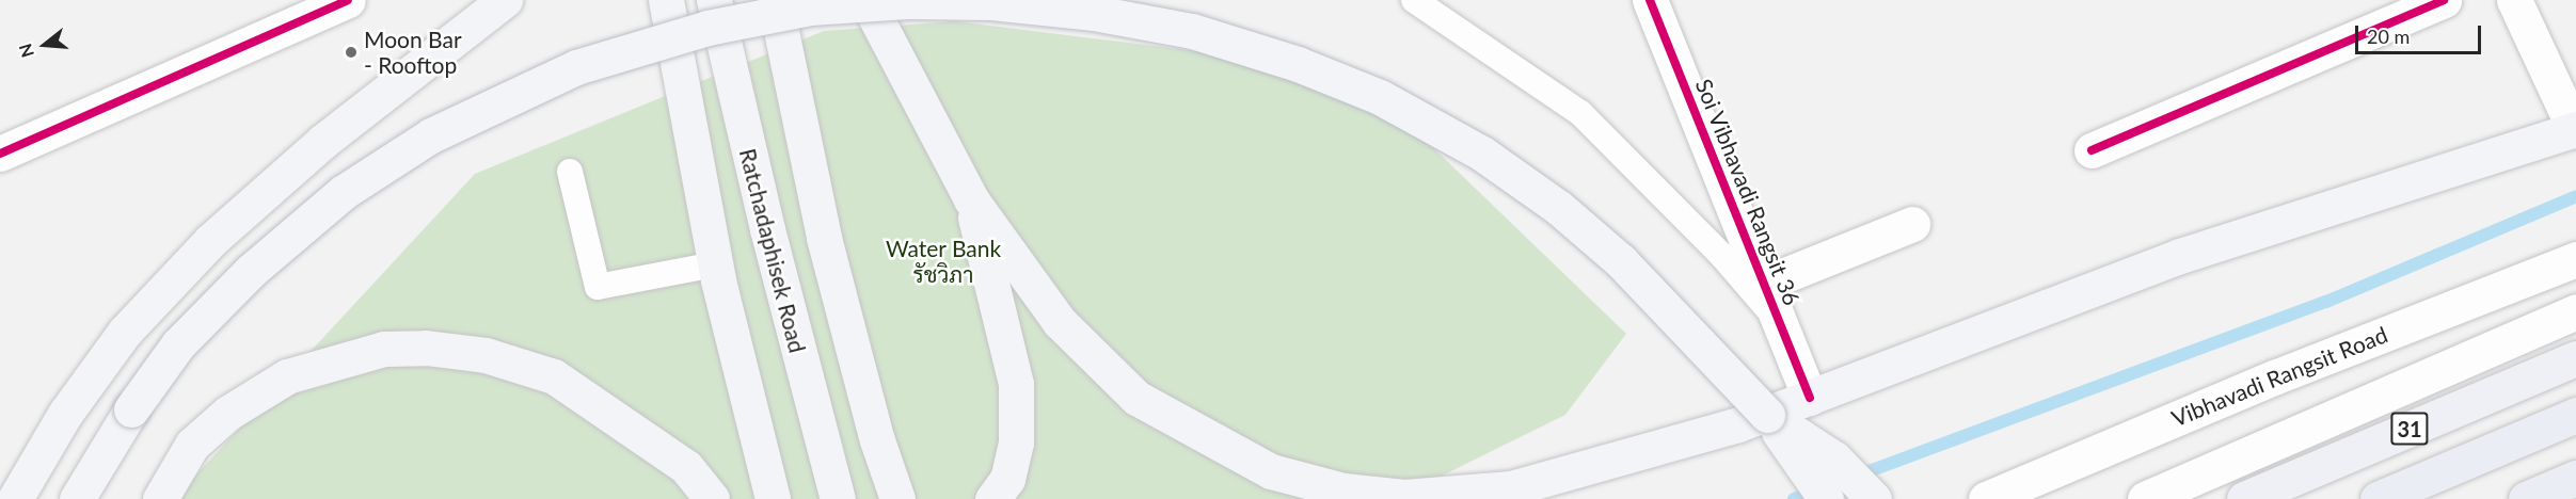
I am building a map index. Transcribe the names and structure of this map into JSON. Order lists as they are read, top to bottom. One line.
{"streets":{"highway":["31"],"main road":["Ratchadaphisek Road"],"street":["Soi Vibhavadi Rangsit 36","Vibhavadi Rangsit Road"]},"parks":["Water Bank รัชวิภา"],"places":["Moon Bar - Rooftop"],"scale_bar":"20 m","north":"left"}
